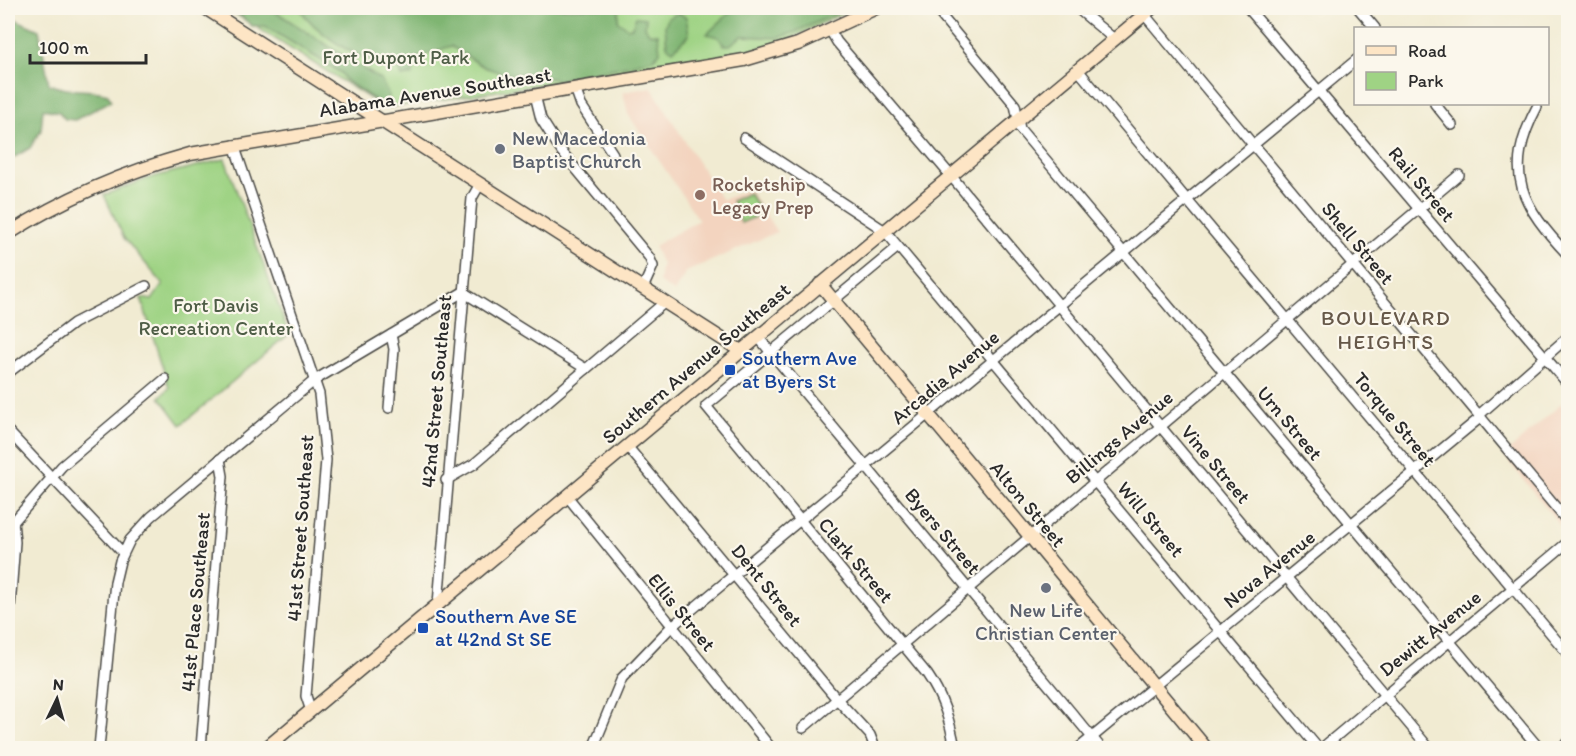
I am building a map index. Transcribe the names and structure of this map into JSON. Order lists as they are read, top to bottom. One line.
{"streets":{"street":["Alabama Avenue Southeast","Rail Street","Shell Street","Southern Avenue Southeast","Arcadia Avenue","42nd Street Southeast","Torque Street","Urn Street","Billings Avenue","Vine Street","Alton Street","Will Street","41st Street Southeast","Byers Street","Clark Street","Nova Avenue","Dent Street","41st Place Southeast","Ellis Street","Dewitt Avenue"]},"crossings":[["Alabama Avenue Southeast","Vine Street"],["Alabama Avenue Southeast","41st Street Southeast"],["Rail Street","Arcadia Avenue"],["Rail Street","Billings Avenue"],["Rail Street","Nova Avenue"],["Shell Street","Southern Avenue Southeast"],["Shell Street","Arcadia Avenue"],["Shell Street","Billings Avenue"],["Shell Street","Nova Avenue"],["Southern Avenue Southeast","42nd Street Southeast"],["Southern Avenue Southeast","Torque Street"],["Southern Avenue Southeast","Urn Street"],["Southern Avenue Southeast","Vine Street"],["Southern Avenue Southeast","Alton Street"],["Southern Avenue Southeast","Will Street"],["Southern Avenue Southeast","41st Street Southeast"],["Southern Avenue Southeast","Byers Street"],["Southern Avenue Southeast","Dent Street"],["Southern Avenue Southeast","Ellis Street"],["Arcadia Avenue","Torque Street"],["Arcadia Avenue","Urn Street"],["Arcadia Avenue","Vine Street"],["Arcadia Avenue","Alton Street"],["Arcadia Avenue","Will Street"],["Arcadia Avenue","Byers Street"],["Arcadia Avenue","Clark Street"],["Arcadia Avenue","Dent Street"],["Arcadia Avenue","Ellis Street"],["Torque Street","Billings Avenue"],["Torque Street","Nova Avenue"],["Torque Street","Dewitt Avenue"],["Urn Street","Billings Avenue"],["Urn Street","Nova Avenue"],["Urn Street","Dewitt Avenue"],["Billings Avenue","Vine Street"],["Billings Avenue","Alton Street"],["Billings Avenue","Will Street"],["Billings Avenue","Byers Street"],["Billings Avenue","Clark Street"],["Billings Avenue","Dent Street"],["Vine Street","Nova Avenue"],["Vine Street","Dewitt Avenue"],["Alton Street","Nova Avenue"],["Will Street","Nova Avenue"],["Will Street","Dewitt Avenue"],["Byers Street","Clark Street"],["Byers Street","Nova Avenue"]],"districts":["BOULEVARD HEIGHTS"],"parks":["Fort Dupont Park","Fort Davis Recreation Center"],"places":{"other":["New Macedonia Baptist Church","Rocketship Legacy Prep","New Life Christian Center"],"transit":["Southern Ave at Byers St","Southern Ave SE at 42nd St SE"]},"legend":["Road","Park"],"scale_bar":"100 m","north":"top"}
